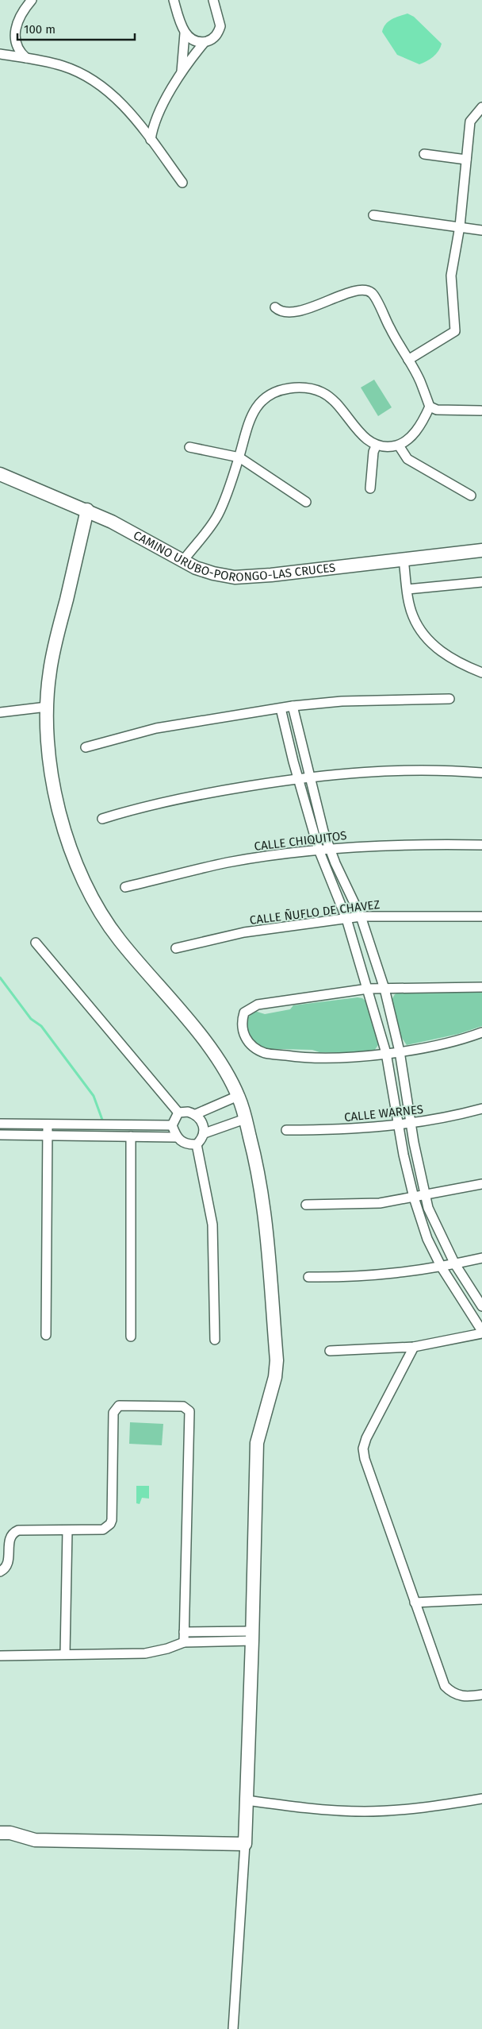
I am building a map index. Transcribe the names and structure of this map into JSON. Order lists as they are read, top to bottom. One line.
{"streets":{"street":["CAMINO URUBO-PORONGO-LAS CRUCES","CALLE CHIQUITOS","CALLE ÑUFLO DE CHAVEZ","CALLE WARNES"]},"scale_bar":"100 m"}
